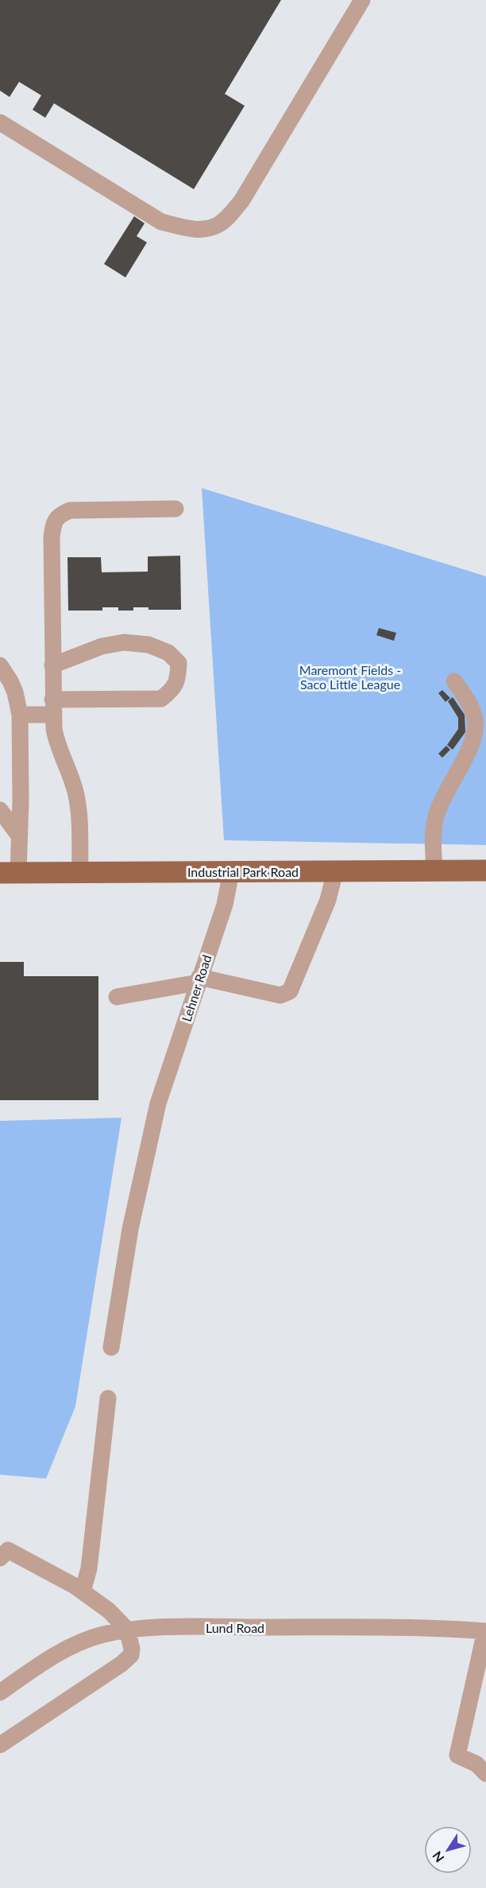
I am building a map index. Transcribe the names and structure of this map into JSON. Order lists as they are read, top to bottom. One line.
{"streets":{"main road":["Industrial Park Road"],"street":["Lehner Road","Lund Road"]},"crossings":[["Industrial Park Road","Lehner Road"]],"parks":["Maremont Fields - Saco Little League"],"north":"bottom left"}
